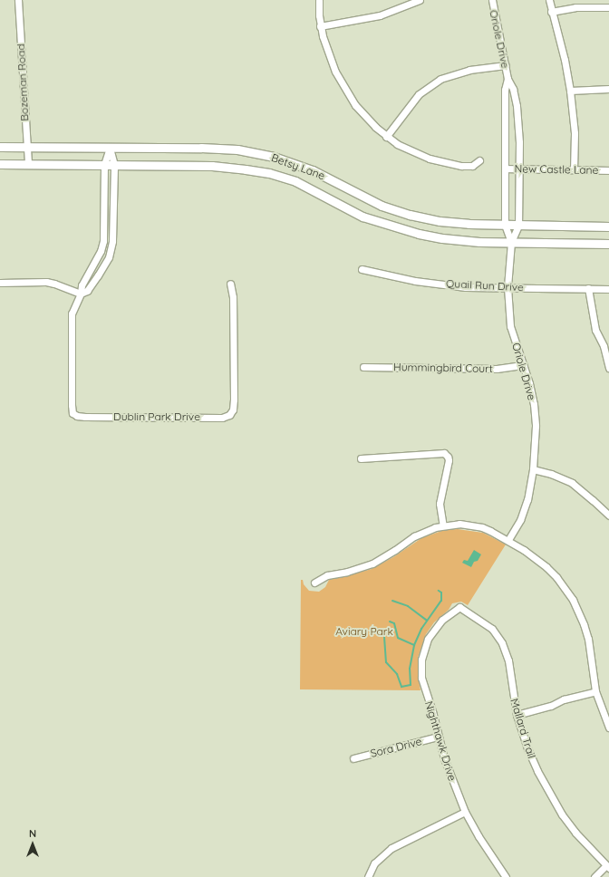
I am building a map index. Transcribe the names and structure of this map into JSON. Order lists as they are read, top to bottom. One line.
{"streets":{"main road":["Betsy Lane"],"street":["Oriole Drive","Bozeman Road","New Castle Lane","Quail Run Drive","Hummingbird Court","Dublin Park Drive","Mallard Trail","Nighthawk Drive","Sora Drive"]},"crossings":[["Oriole Drive","Betsy Lane"],["Oriole Drive","New Castle Lane"],["Oriole Drive","Quail Run Drive"],["Oriole Drive","Hummingbird Court"],["Bozeman Road","Betsy Lane"],["Betsy Lane","Dublin Park Drive"],["Mallard Trail","Nighthawk Drive"],["Nighthawk Drive","Sora Drive"]],"parks":["Aviary Park"],"north":"top"}
